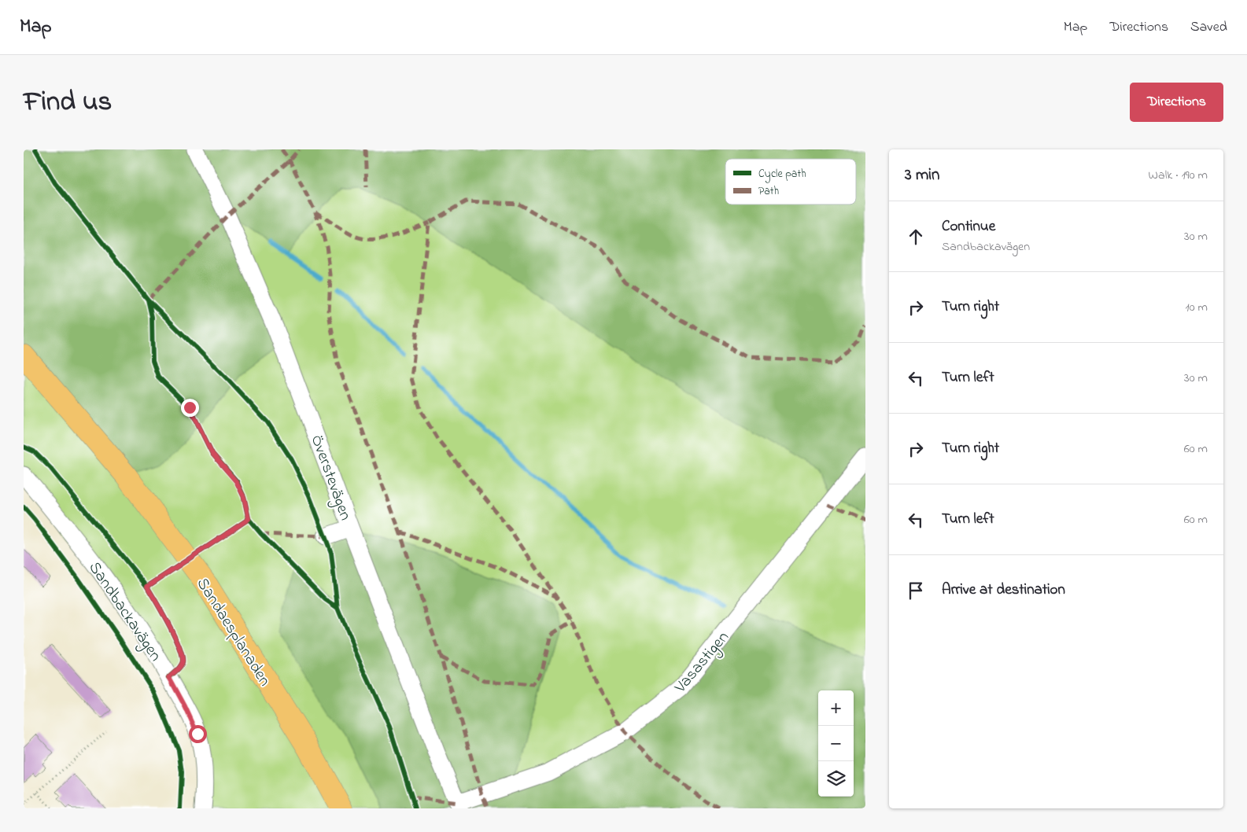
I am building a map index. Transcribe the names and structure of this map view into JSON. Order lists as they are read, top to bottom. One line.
{"streets":{"main road":["Sandaesplanaden"],"street":["Överstevägen","Sandbackavägen","Vasastigen"]},"crossings":[["Överstevägen","Vasastigen"]],"legend":["Cycle path","Path"],"page":{"header":"Map","nav":["Map","Directions","Saved"],"title":"Find us","buttons":"Directions","heading":["3 min","Walk · 190 m"],"list":[["Continue","Sandbackavägen","30 m"],["Turn right","10 m"],["Turn left","30 m"],["Turn right","60 m"],["Turn left","60 m"],"Arrive at destination"],"map_buttons":["+","−"]}}
